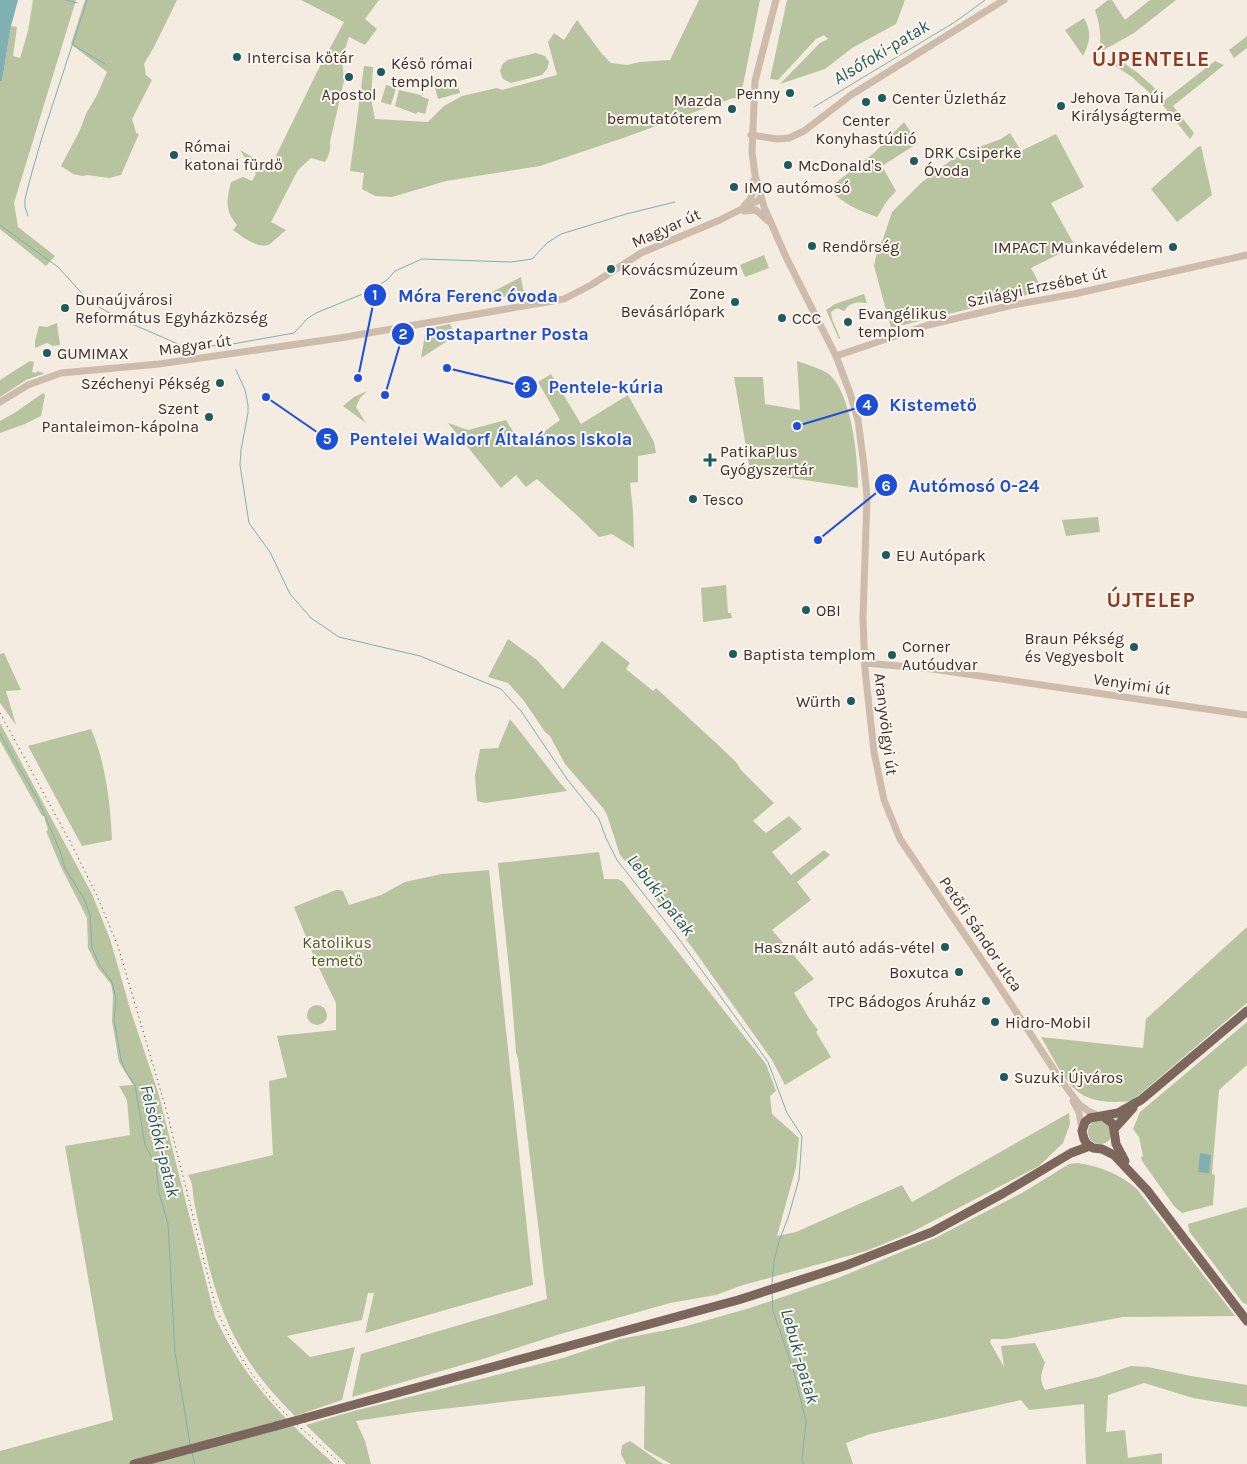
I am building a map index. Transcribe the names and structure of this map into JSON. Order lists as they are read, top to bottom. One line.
{"streets":{"street":["Magyar út","Szilágyi Erzsébet út","Venyimi út","Aranyvölgyi út","Petőfi Sándor utca"]},"crossings":[["Magyar út","Aranyvölgyi út"],["Szilágyi Erzsébet út","Aranyvölgyi út"],["Venyimi út","Aranyvölgyi út"],["Aranyvölgyi út","Petőfi Sándor utca"]],"districts":["ÚJPENTELE","ÚJTELEP"],"water":["Alsófoki-patak","Lebuki-patak","Felsőfoki-patak"],"parks":["Katolikus temető"],"places":{"other":["Intercisa kőtár","Késő római templom","Apostol","Penny","Center Üzletház","Center Konyhastúdió","Jehova Tanúi Királyságterme","Mazda bemutatóterem","Római katonai fürdő","DRK Csiperke Óvoda","McDonald's","IMO autómosó","Rendőrség","IMPACT Munkavédelem","Kovácsmúzeum","Zone Bevásárlópark","Dunaújvárosi Református Egyházközség","CCC","Evangélikus templom","GUMIMAX","Pentele-kúria","Móra Ferenc óvoda","Széchenyi Pékség","Postapartner Posta","Pentelei Waldorf Általános Iskola","Szent Pantaleimon-kápolna","Kistemető","Tesco","Autómosó 0-24","EU Autópark","OBI","Braun Pékség és Vegyesbolt","Baptista templom","Corner Autóudvar","Würth","Használt autó adás-vétel","Boxutca","TPC Bádogos Áruház","Hidro-Mobil","Suzuki Újváros"],"health":["PatikaPlus Gyógyszertár"]}}
